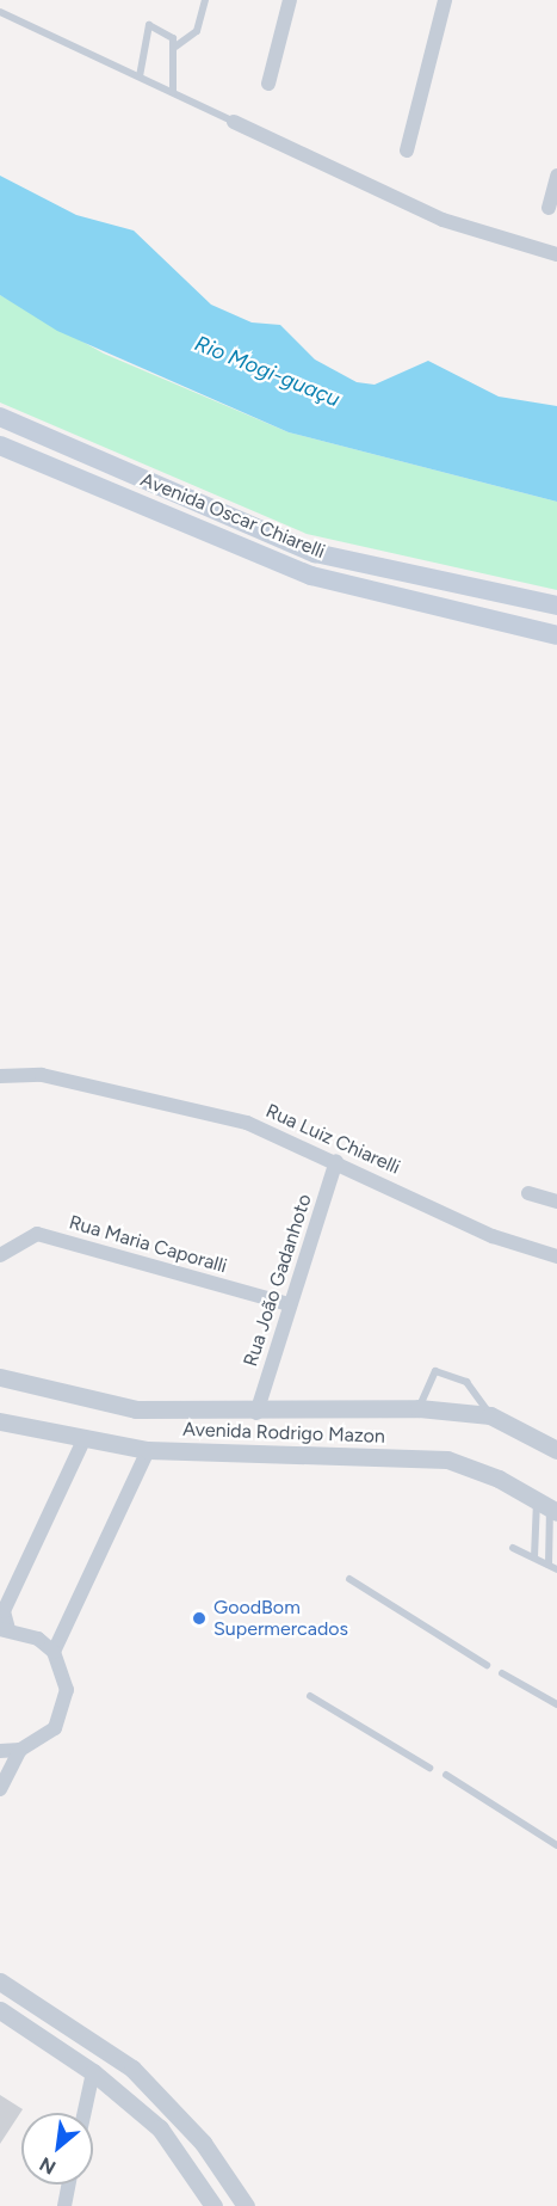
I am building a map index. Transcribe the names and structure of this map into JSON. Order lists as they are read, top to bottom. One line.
{"streets":{"main road":["Avenida Oscar Chiarelli"],"street":["Rua Luiz Chiarelli","Rua Maria Caporalli","Rua João Gadanhoto","Avenida Rodrigo Mazon"]},"crossings":[["Rua Luiz Chiarelli","Rua João Gadanhoto"],["Rua Maria Caporalli","Rua João Gadanhoto"],["Rua João Gadanhoto","Avenida Rodrigo Mazon"]],"water":["Rio Mogi-guaçu"],"places":["GoodBom Supermercados"],"north":"bottom left"}
